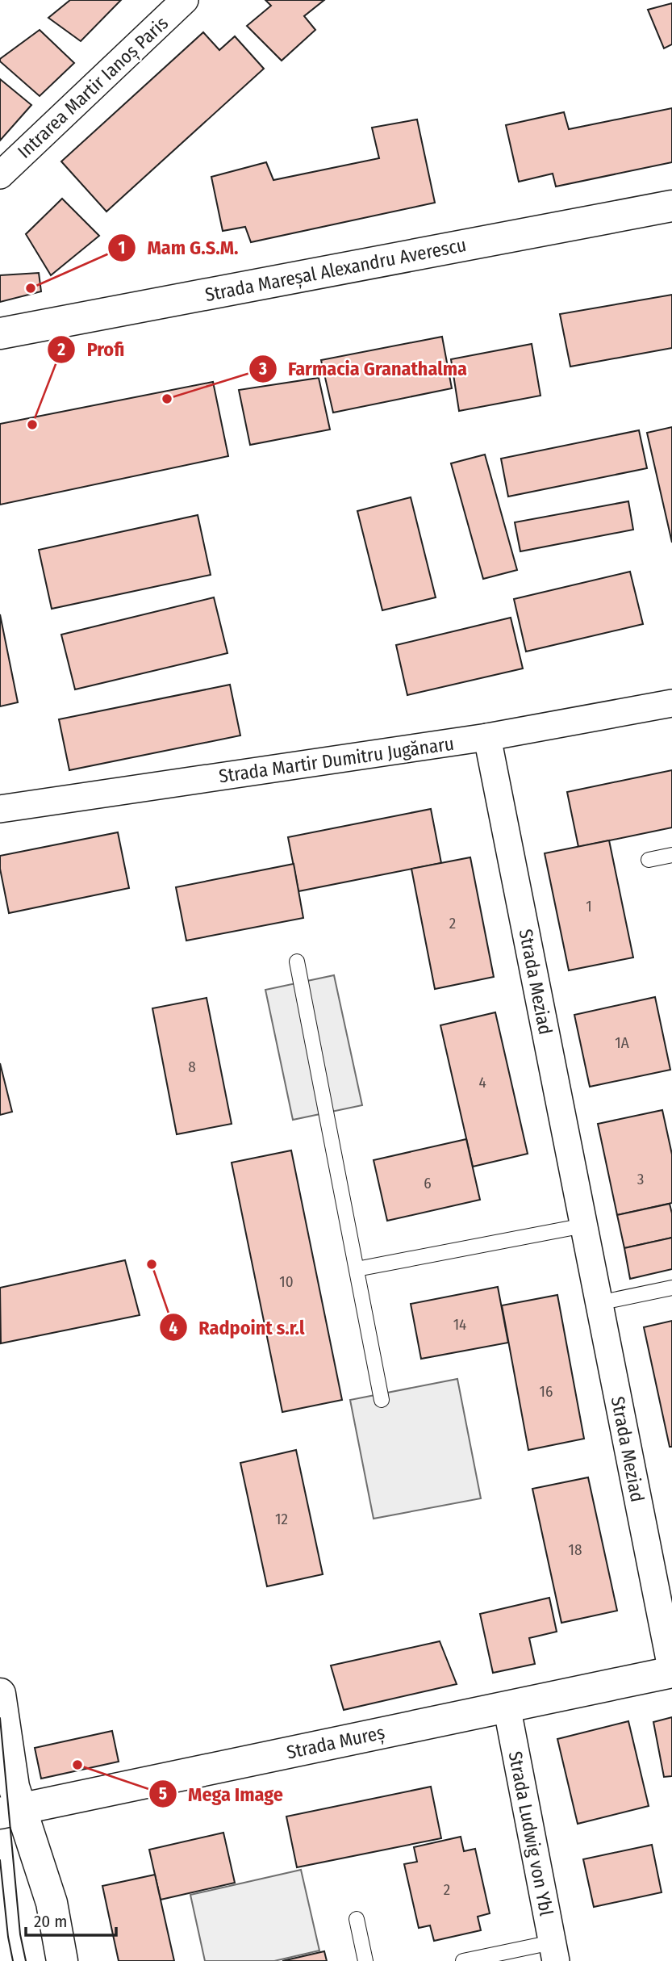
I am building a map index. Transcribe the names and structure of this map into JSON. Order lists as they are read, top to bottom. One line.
{"streets":{"street":["Intrarea Martir Ianoș Paris","Strada Mareșal Alexandru Averescu","Strada Martir Dumitru Jugănaru","Strada Meziad","Strada Mureș","Strada Ludwig von Ybl"]},"crossings":[["Strada Martir Dumitru Jugănaru","Strada Meziad"],["Strada Meziad","Strada Mureș"],["Strada Mureș","Strada Ludwig von Ybl"]],"places":["Mam G.S.M.","Farmacia Granathalma","Profi","Radpoint s.r.l","Mega Image"],"house_numbers":["1","2","1A","8","4","3","6","10","14","16","12","18","2"],"scale_bar":"20 m"}
